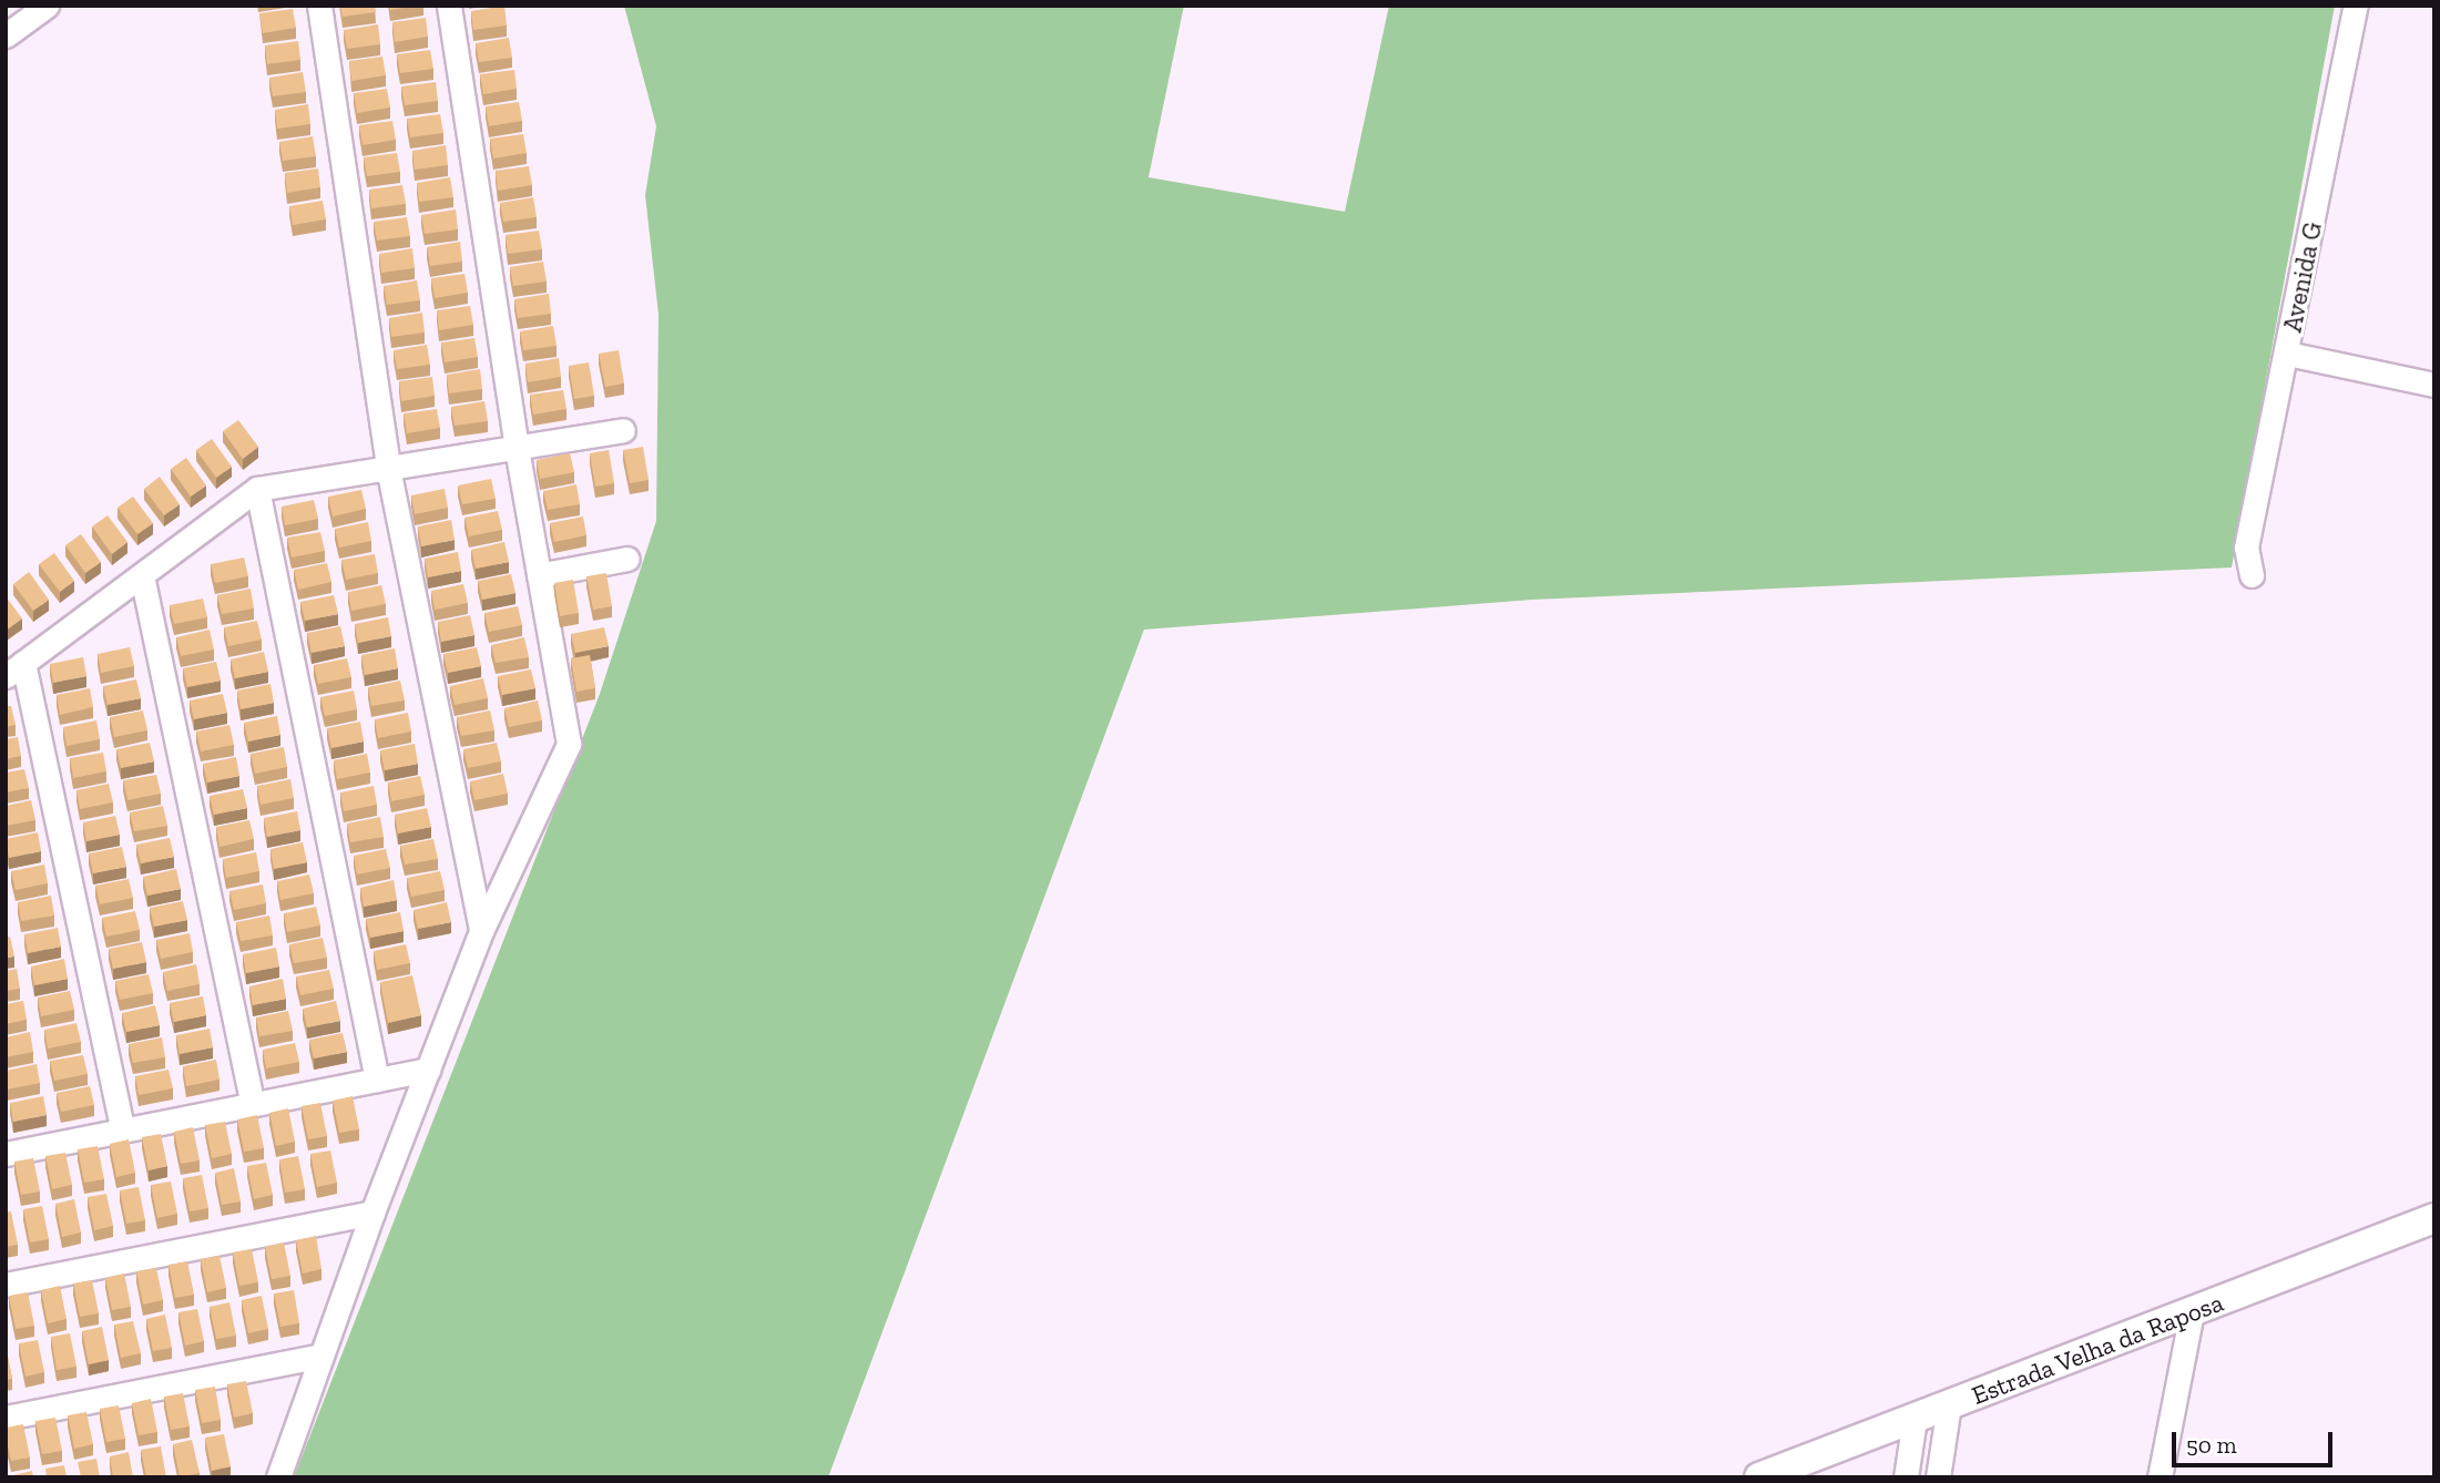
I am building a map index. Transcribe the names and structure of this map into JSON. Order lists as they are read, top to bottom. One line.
{"streets":{"street":["Avenida G","Estrada Velha da Raposa"]},"scale_bar":"50 m"}
